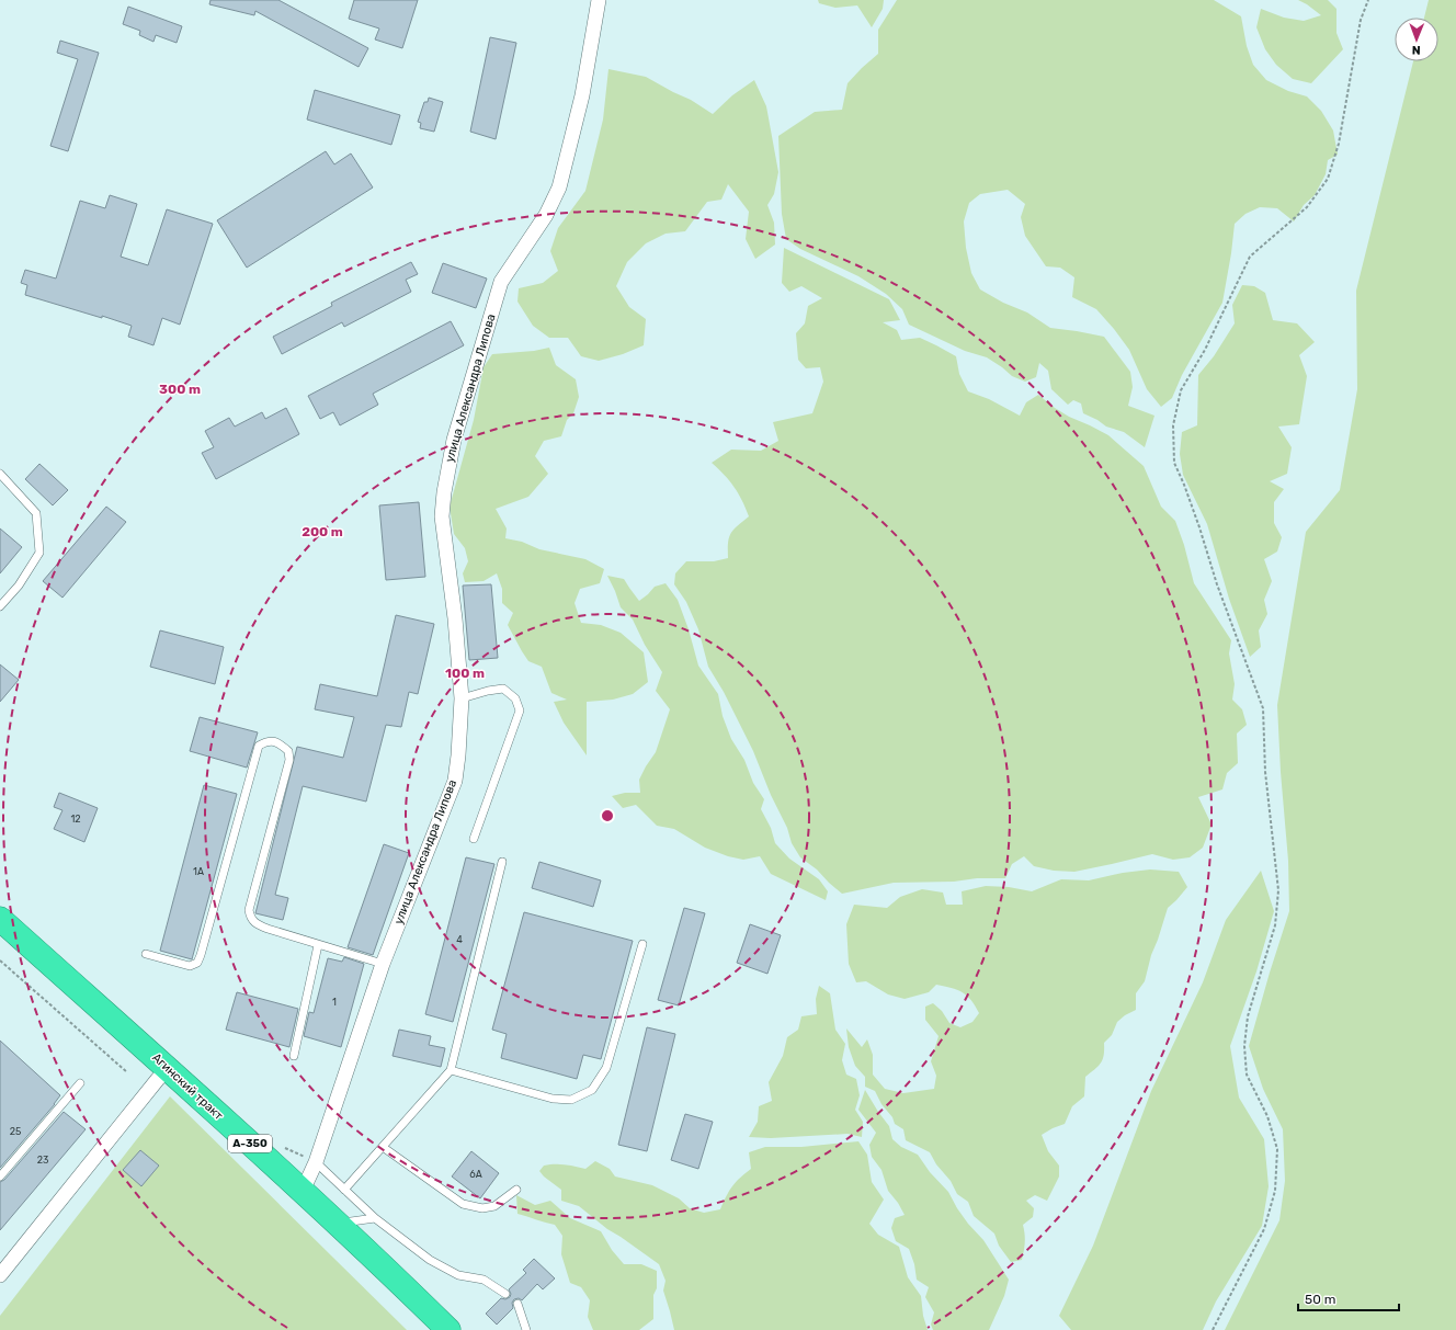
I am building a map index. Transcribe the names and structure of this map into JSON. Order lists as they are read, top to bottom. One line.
{"streets":{"highway":["Агинский тракт","А-350"],"street":["улица Александра Липова"]},"crossings":[["улица Александра Липова","Агинский тракт"]],"house_numbers":["12","1А","4","1","25","23","6А"],"scale_bar":"50 m","north":"bottom","rings":["300 m","200 m","100 m"]}
